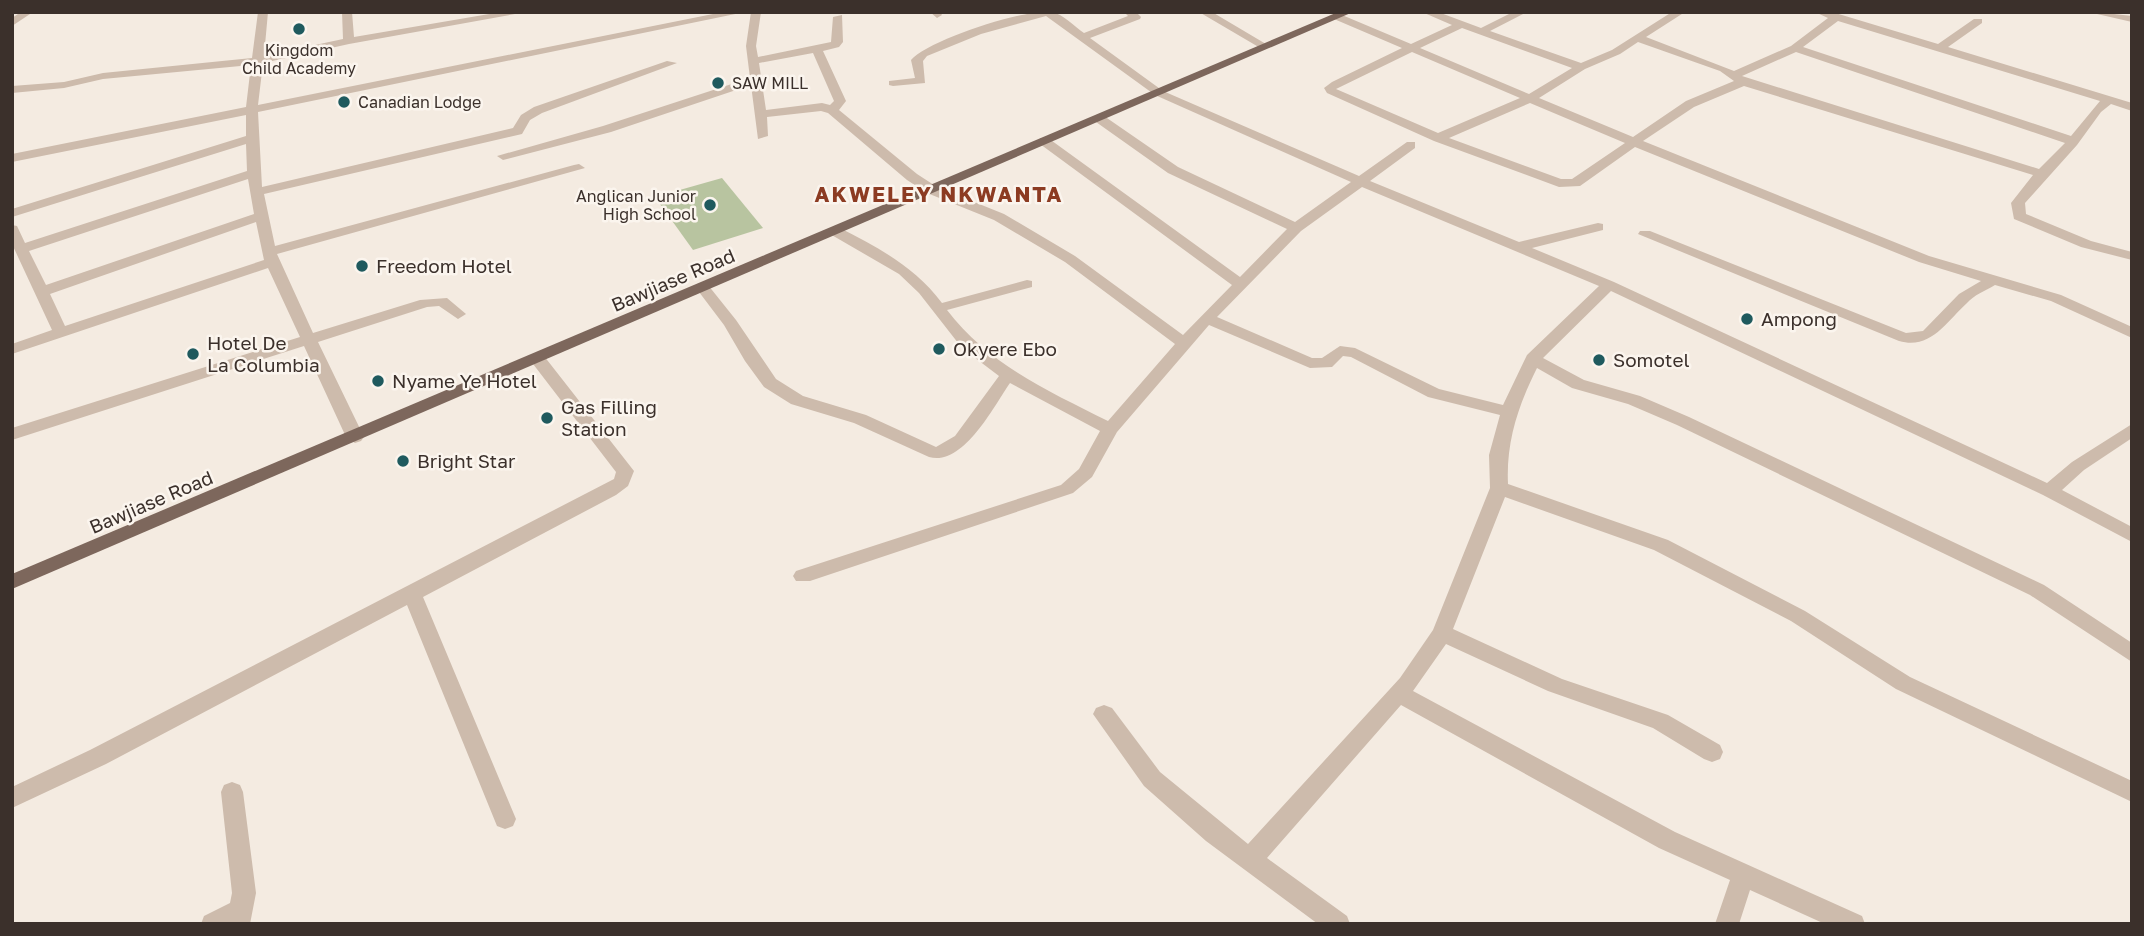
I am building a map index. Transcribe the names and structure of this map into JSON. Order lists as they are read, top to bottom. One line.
{"streets":{"main road":["Bawjiase Road"]},"districts":["AKWELEY NKWANTA"],"places":["Kingdom Child Academy","SAW MILL","Canadian Lodge","Anglican Junior High School","Freedom Hotel","Ampong","Okyere Ebo","Hotel De La Columbia","Somotel","Nyame Ye Hotel","Gas Filling Station","Bright Star"]}
